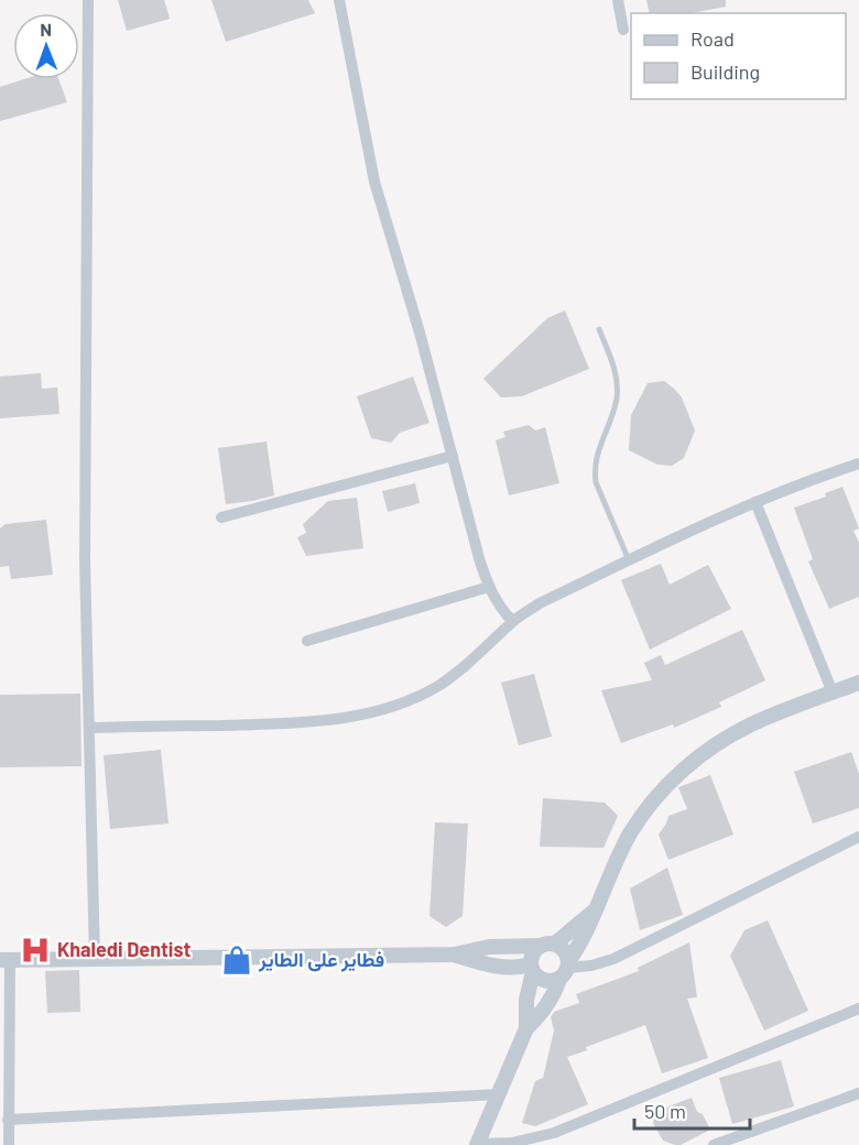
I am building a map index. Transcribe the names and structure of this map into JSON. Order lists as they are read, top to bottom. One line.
{"places":{"hospital":["Khaledi Dentist"],"shop":["فطاير على الطاير"]},"legend":["Road","Building"],"scale_bar":"50 m","north":"top"}
